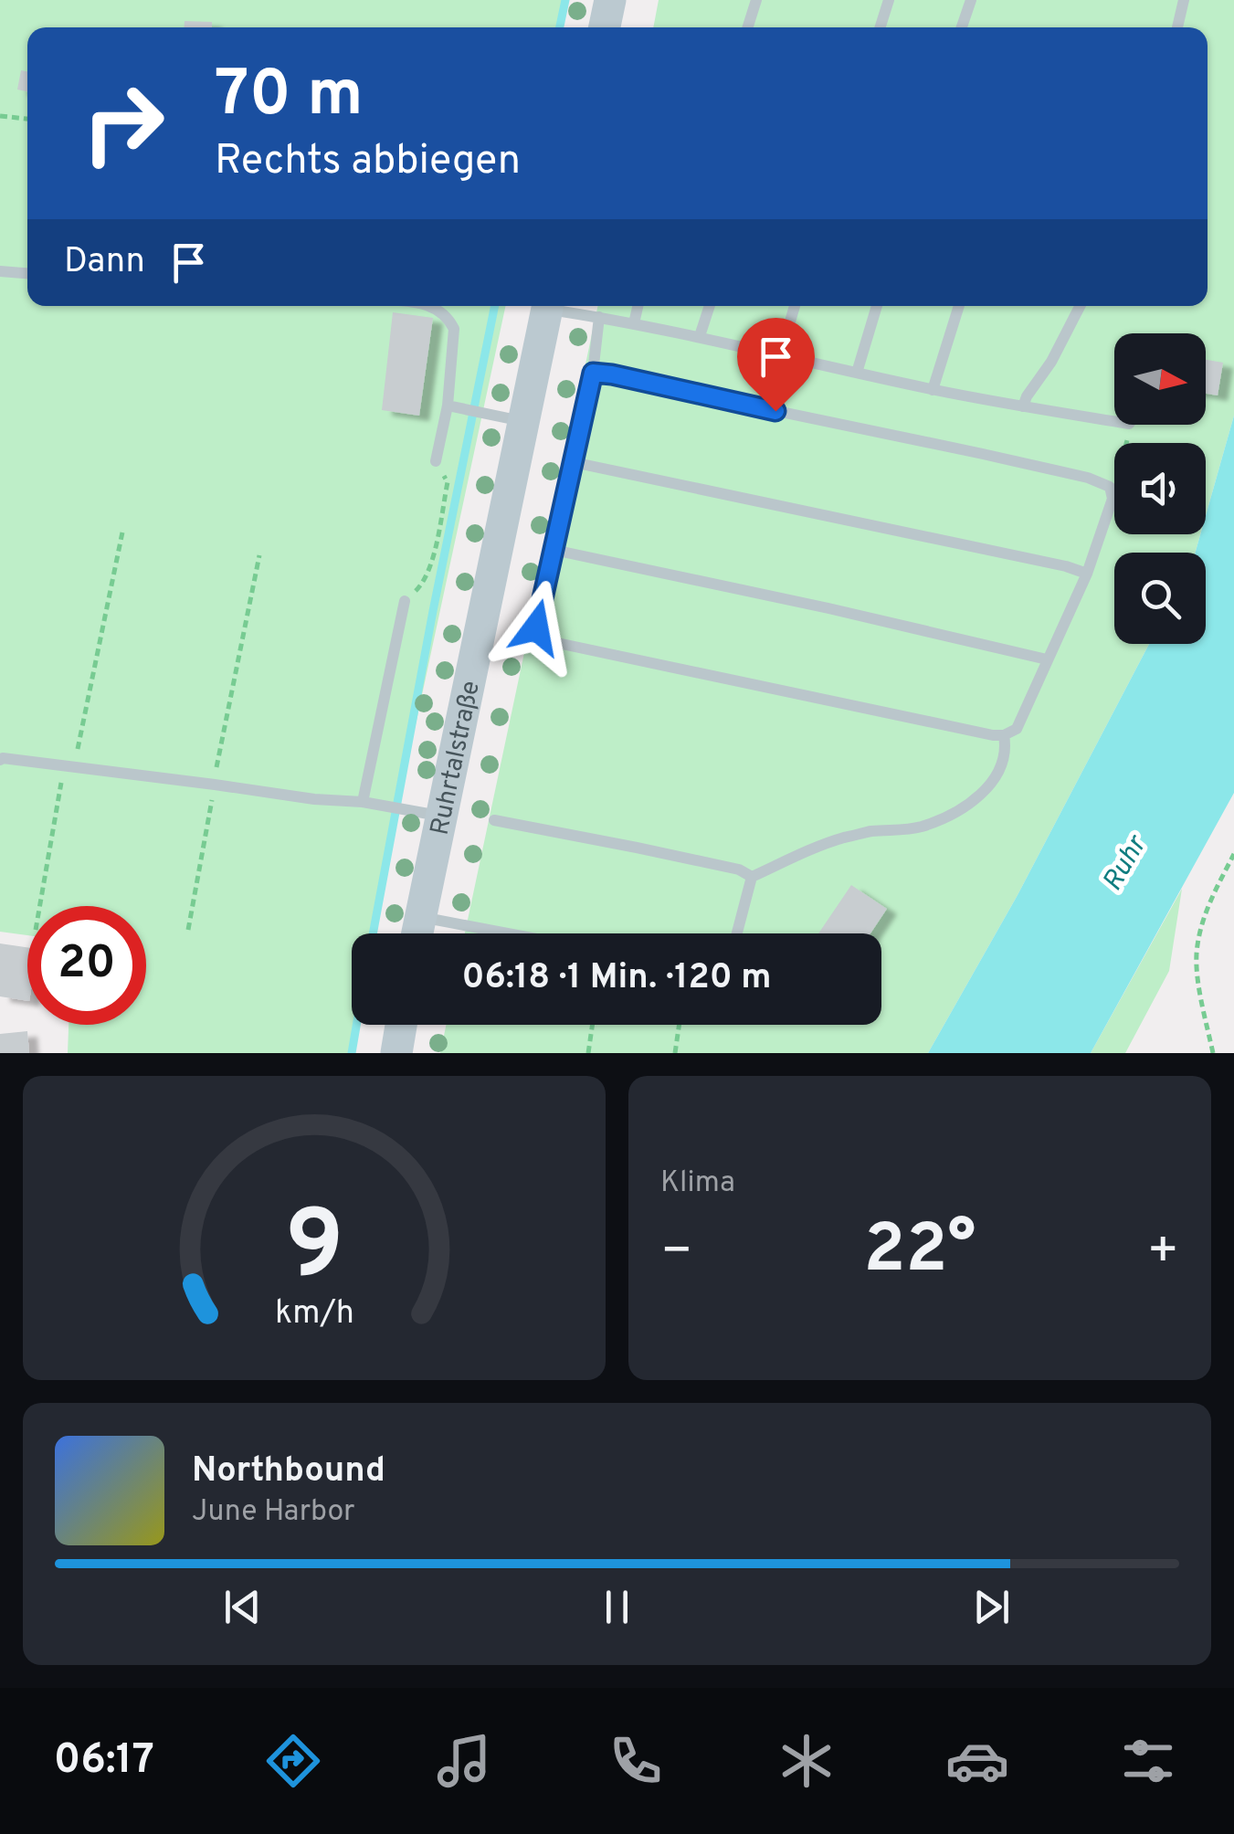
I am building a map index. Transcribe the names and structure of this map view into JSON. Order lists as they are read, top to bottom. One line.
{"streets":{"main road":["Ruhrtalstraße"]},"water":["Ruhr"],"north":"right","page":{"turn":["70 m","Rechts abbiegen"],"then":"Dann","limit":"20","trip":"06:18 · 1 Min. · 120 m","tile":"Klima","heat":["−","22°","+"],"song":["Northbound","June Harbor"],"tabs":"06:17","gauge":["9","km/h"]}}
